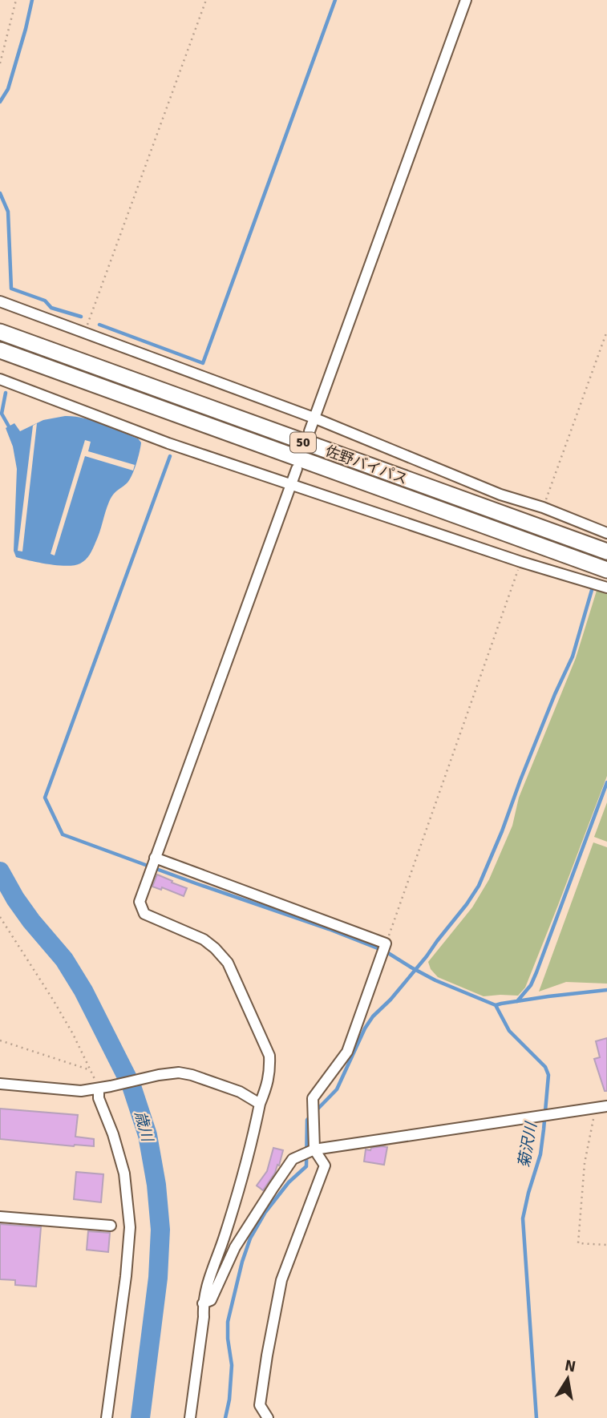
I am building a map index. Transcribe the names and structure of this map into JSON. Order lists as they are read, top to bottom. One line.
{"streets":{"highway":["50","佐野バイパス"]},"water":["歳川","菊沢川"],"north":"top"}
